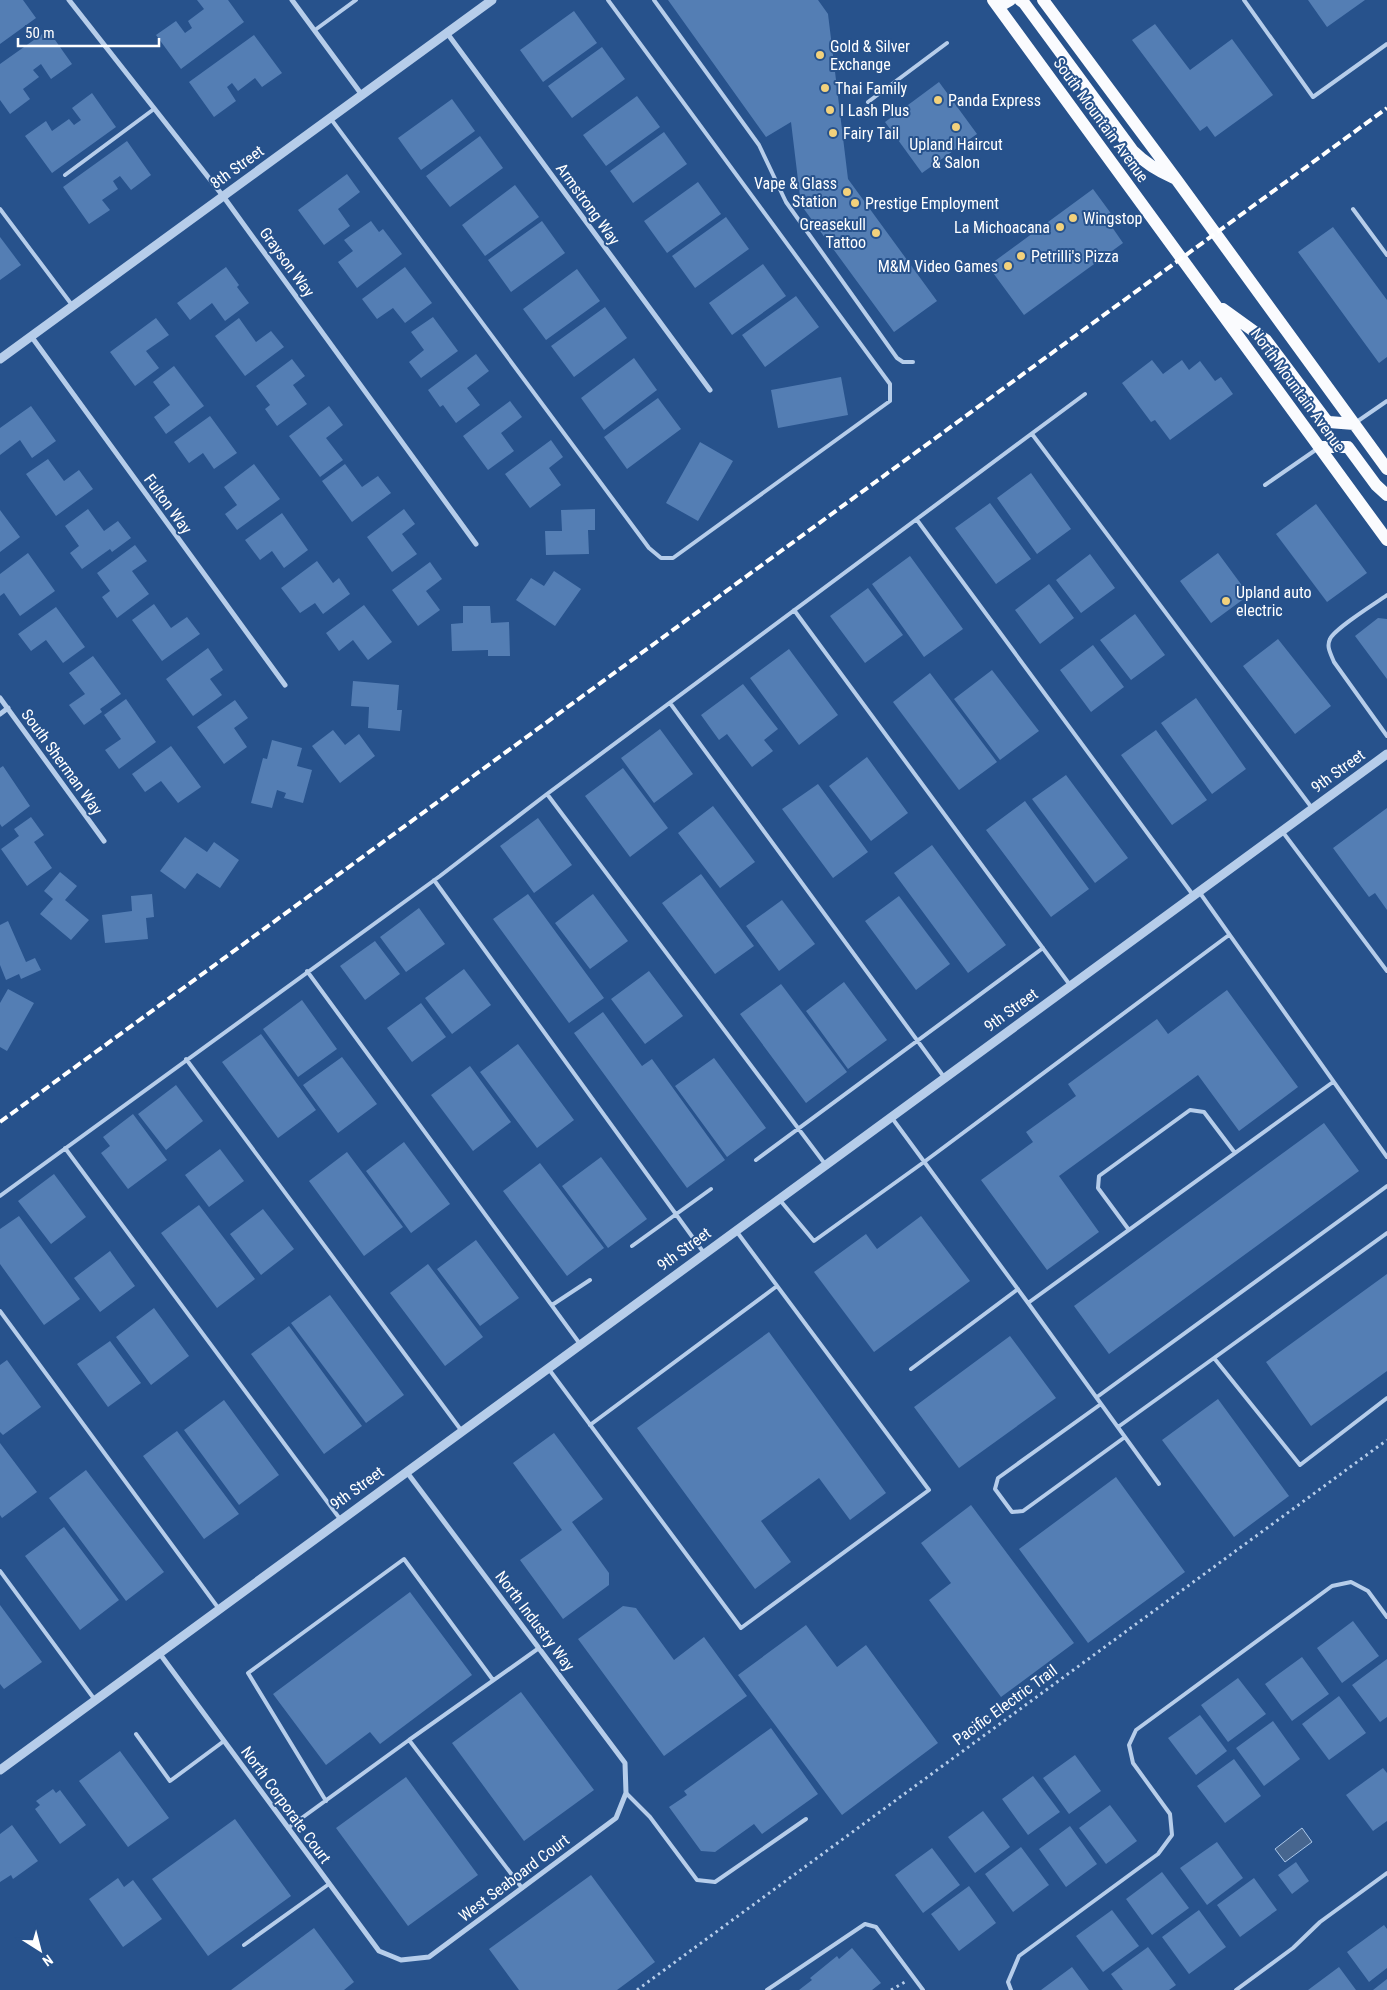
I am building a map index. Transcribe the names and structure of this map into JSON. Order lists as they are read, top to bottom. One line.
{"streets":{"main road":["South Mountain Avenue","North Mountain Avenue"],"street":["8th Street","Armstrong Way","Grayson Way","Fulton Way","South Sherman Way","9th Street","North Industry Way","North Corporate Court","West Seaboard Court"],"path":["Pacific Electric Trail"]},"crossings":[["South Mountain Avenue","North Mountain Avenue"],["8th Street","Armstrong Way"],["8th Street","Grayson Way"],["8th Street","Fulton Way"],["9th Street","North Industry Way"],["9th Street","North Corporate Court"],["North Industry Way","West Seaboard Court"],["North Corporate Court","West Seaboard Court"]],"places":["Gold & Silver Exchange","Thai Family","Panda Express","I Lash Plus","Upland Haircut & Salon","Fairy Tail","Vape & Glass Station","Prestige Employment","Wingstop","La Michoacana","Greasekull Tattoo","Petrilli's Pizza","M&M Video Games","Upland auto electric"],"scale_bar":"50 m","north":"bottom right"}
